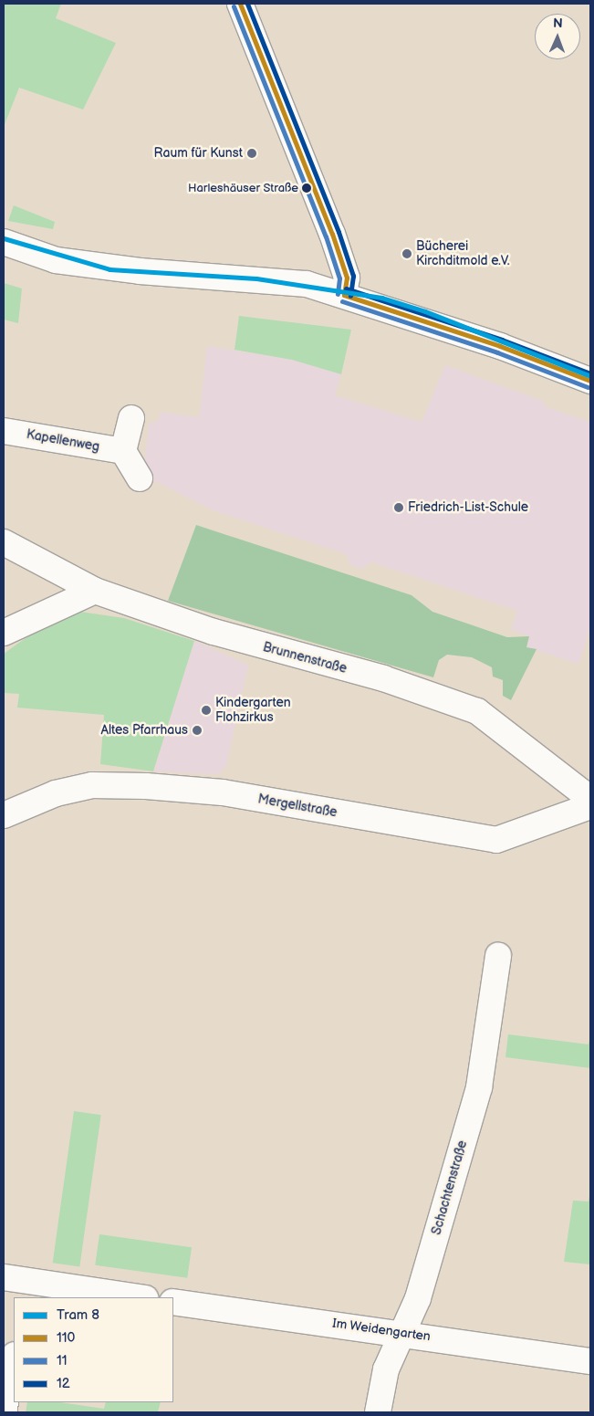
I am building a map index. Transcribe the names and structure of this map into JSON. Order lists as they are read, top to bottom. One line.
{"streets":{"street":["Kapellenweg","Brunnenstraße","Mergellstraße","Schachtenstraße","Im Weidengarten"]},"crossings":[["Schachtenstraße","Im Weidengarten"]],"places":["Raum für Kunst","Harleshäuser Straße","Bücherei Kirchditmold e.V.","Friedrich-List-Schule","Kindergarten Flohzirkus","Altes Pfarrhaus"],"lines":["transit line 110","transit line 12","transit line 11","tram line 8"],"legend":["Tram 8","110","11","12"],"north":"top"}
